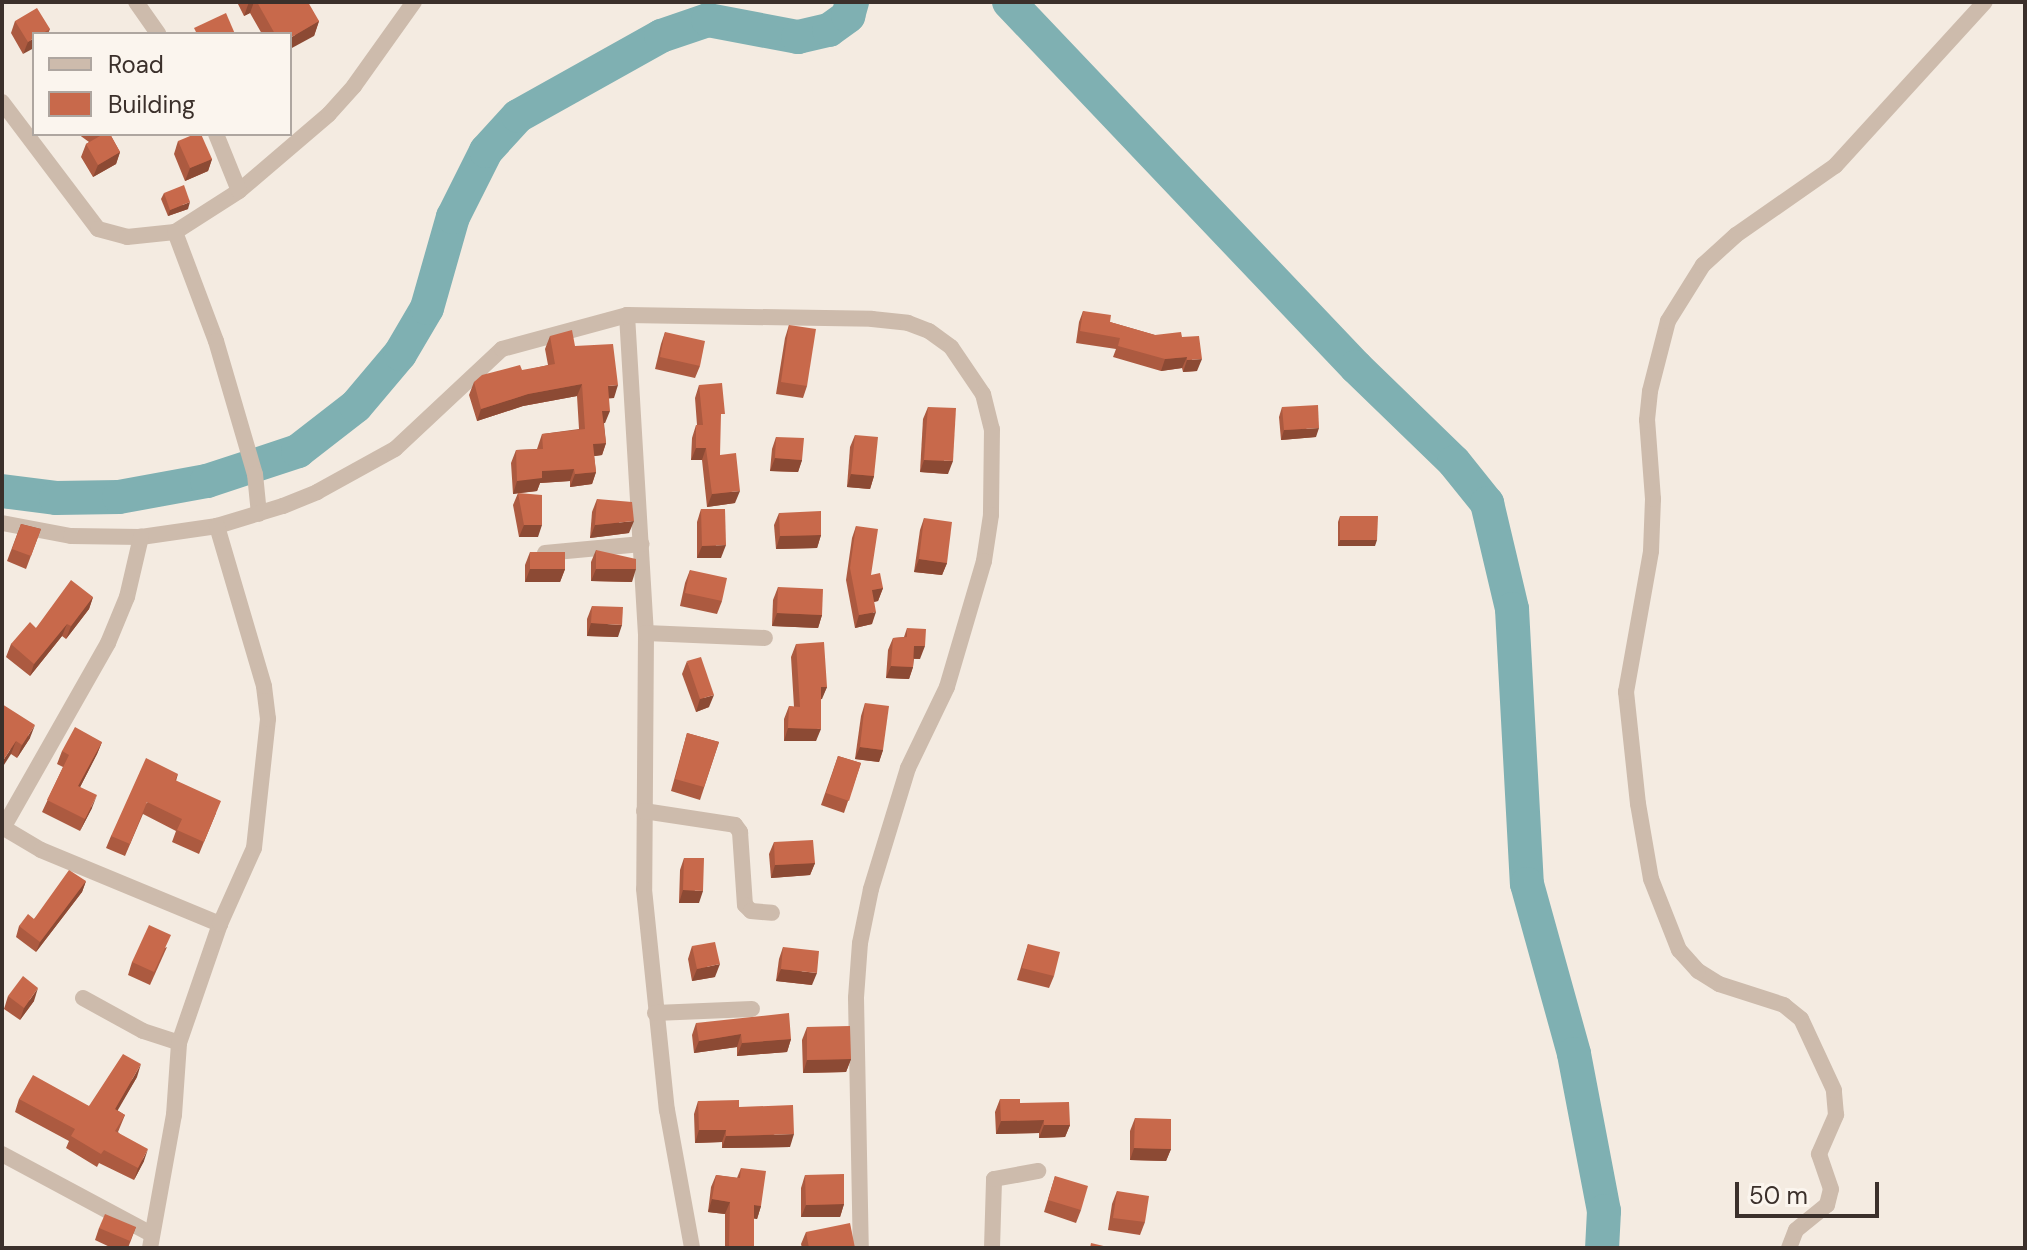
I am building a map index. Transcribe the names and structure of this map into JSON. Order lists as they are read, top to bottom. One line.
{"legend":["Road","Building"],"scale_bar":"50 m"}
